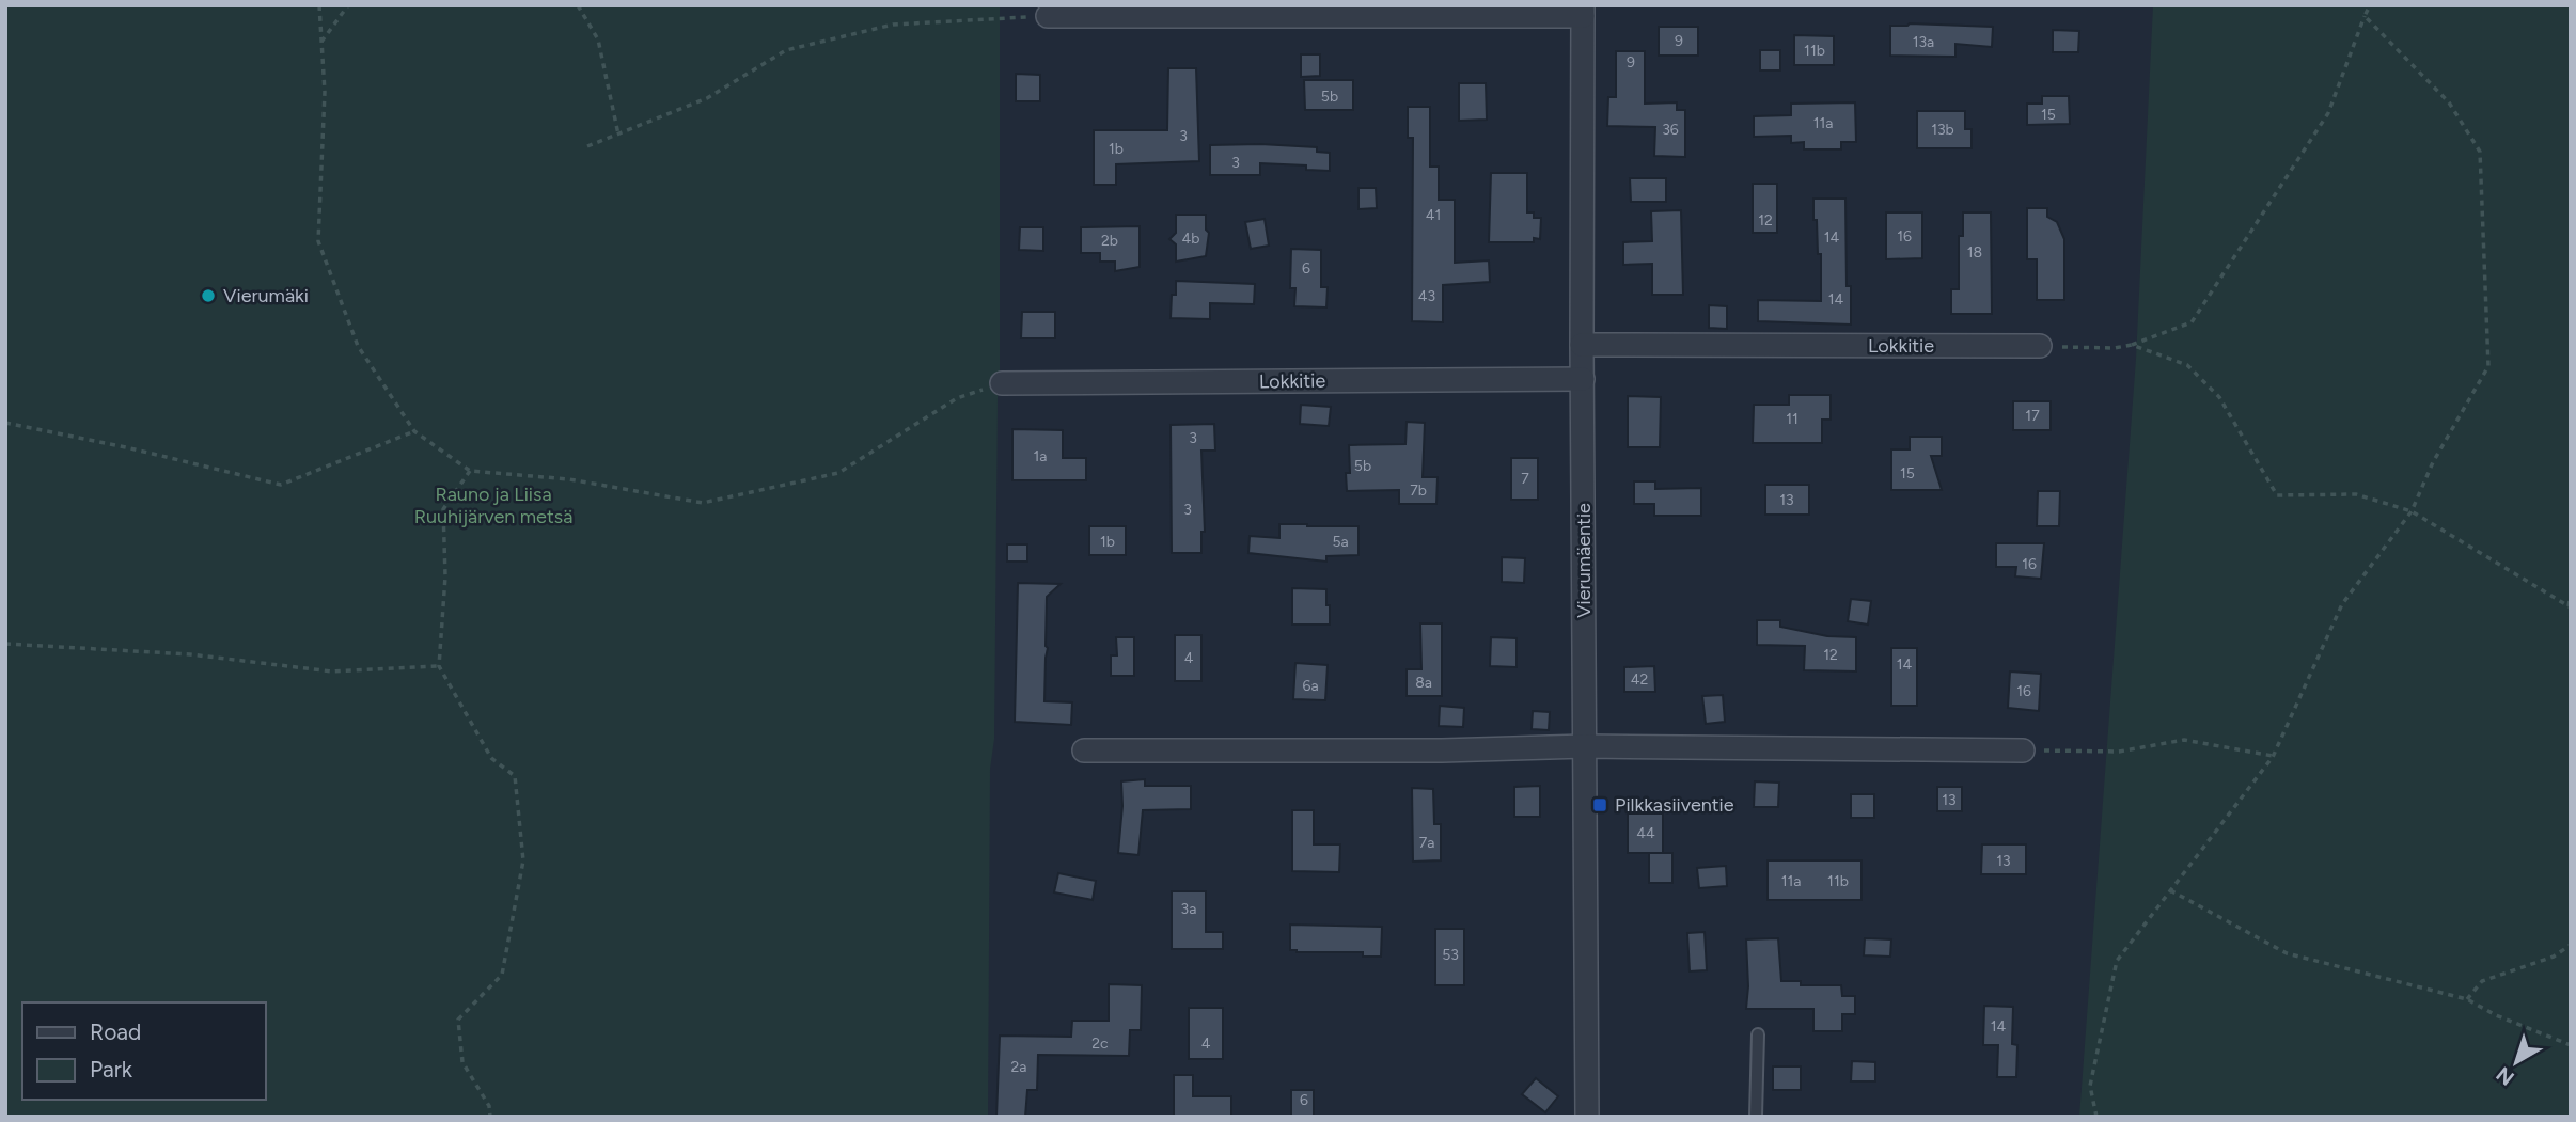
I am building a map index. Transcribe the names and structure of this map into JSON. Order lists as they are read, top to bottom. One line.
{"streets":{"street":["Lokkitie","Vierumäentie"]},"crossings":[["Lokkitie","Vierumäentie"]],"parks":["Rauno ja Liisa Ruuhijärven metsä"],"places":{"other":["Vierumäki"],"transit":["Pilkkasiiventie"]},"house_numbers":["9","13a","11b","9","5b","15","11a","36","13b","3","1b","3","41","12","16","14","4b","2b","18","6","43","14","17","11","3","1a","5b","15","7","7b","13","3","1b","5a","16","12","4","14","42","8a","6a","16","13","44","7a","13","11a","11b","3a","53","14","2c","4","2a","6"],"legend":["Road","Park"],"north":"bottom left"}
